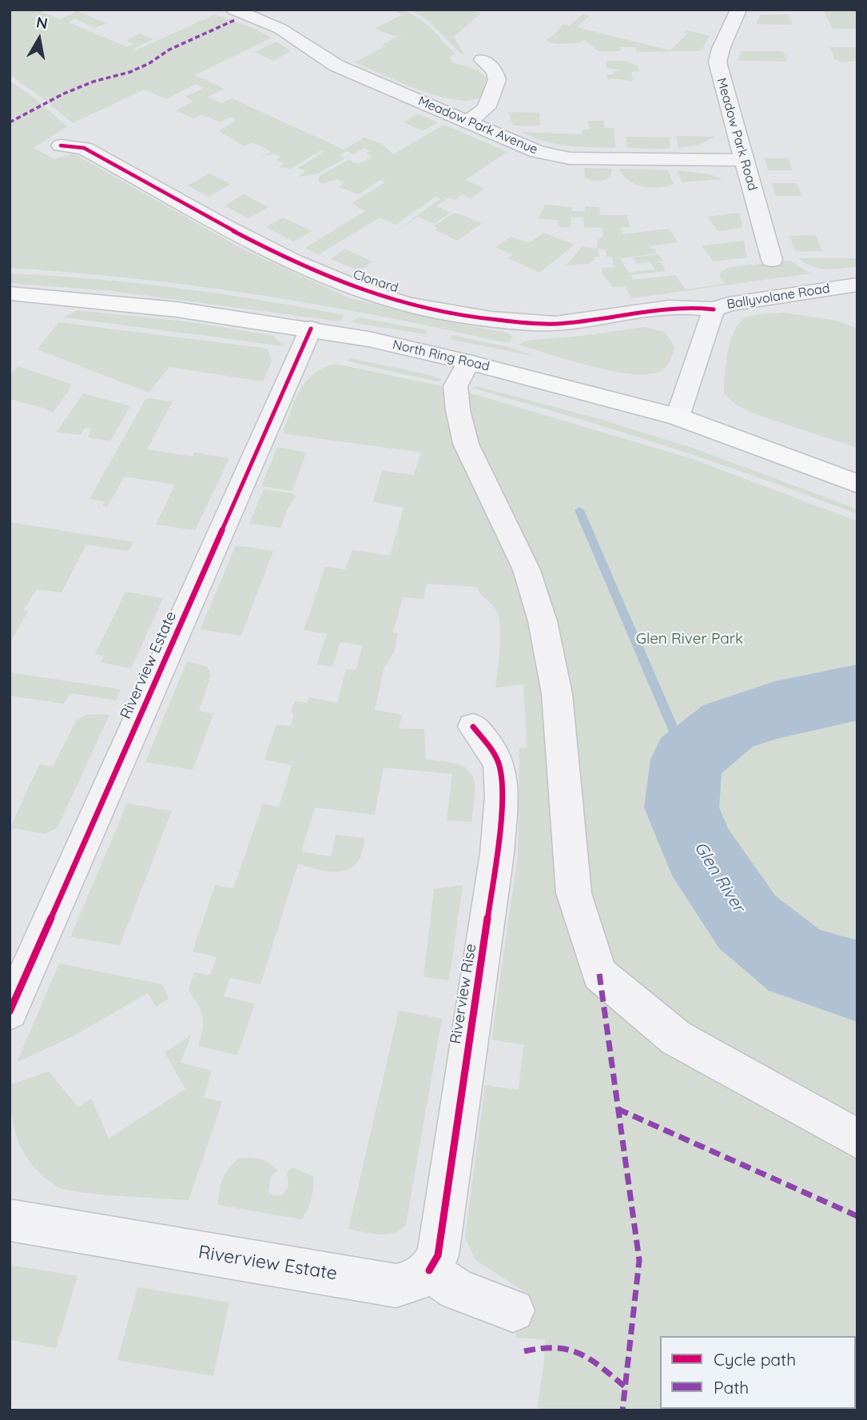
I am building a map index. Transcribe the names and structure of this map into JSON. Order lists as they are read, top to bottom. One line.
{"streets":{"main road":["North Ring Road"],"street":["Meadow Park Avenue","Meadow Park Road","Clonard","Ballyvolane Road","Riverview Estate","Riverview Rise"]},"crossings":[["Meadow Park Avenue","Meadow Park Road"],["Clonard","Ballyvolane Road"],["Ballyvolane Road","North Ring Road"],["North Ring Road","Riverview Estate"],["Riverview Estate","Riverview Rise"]],"water":["Glen River"],"parks":["Glen River Park"],"legend":["Cycle path","Path"],"north":"top"}
